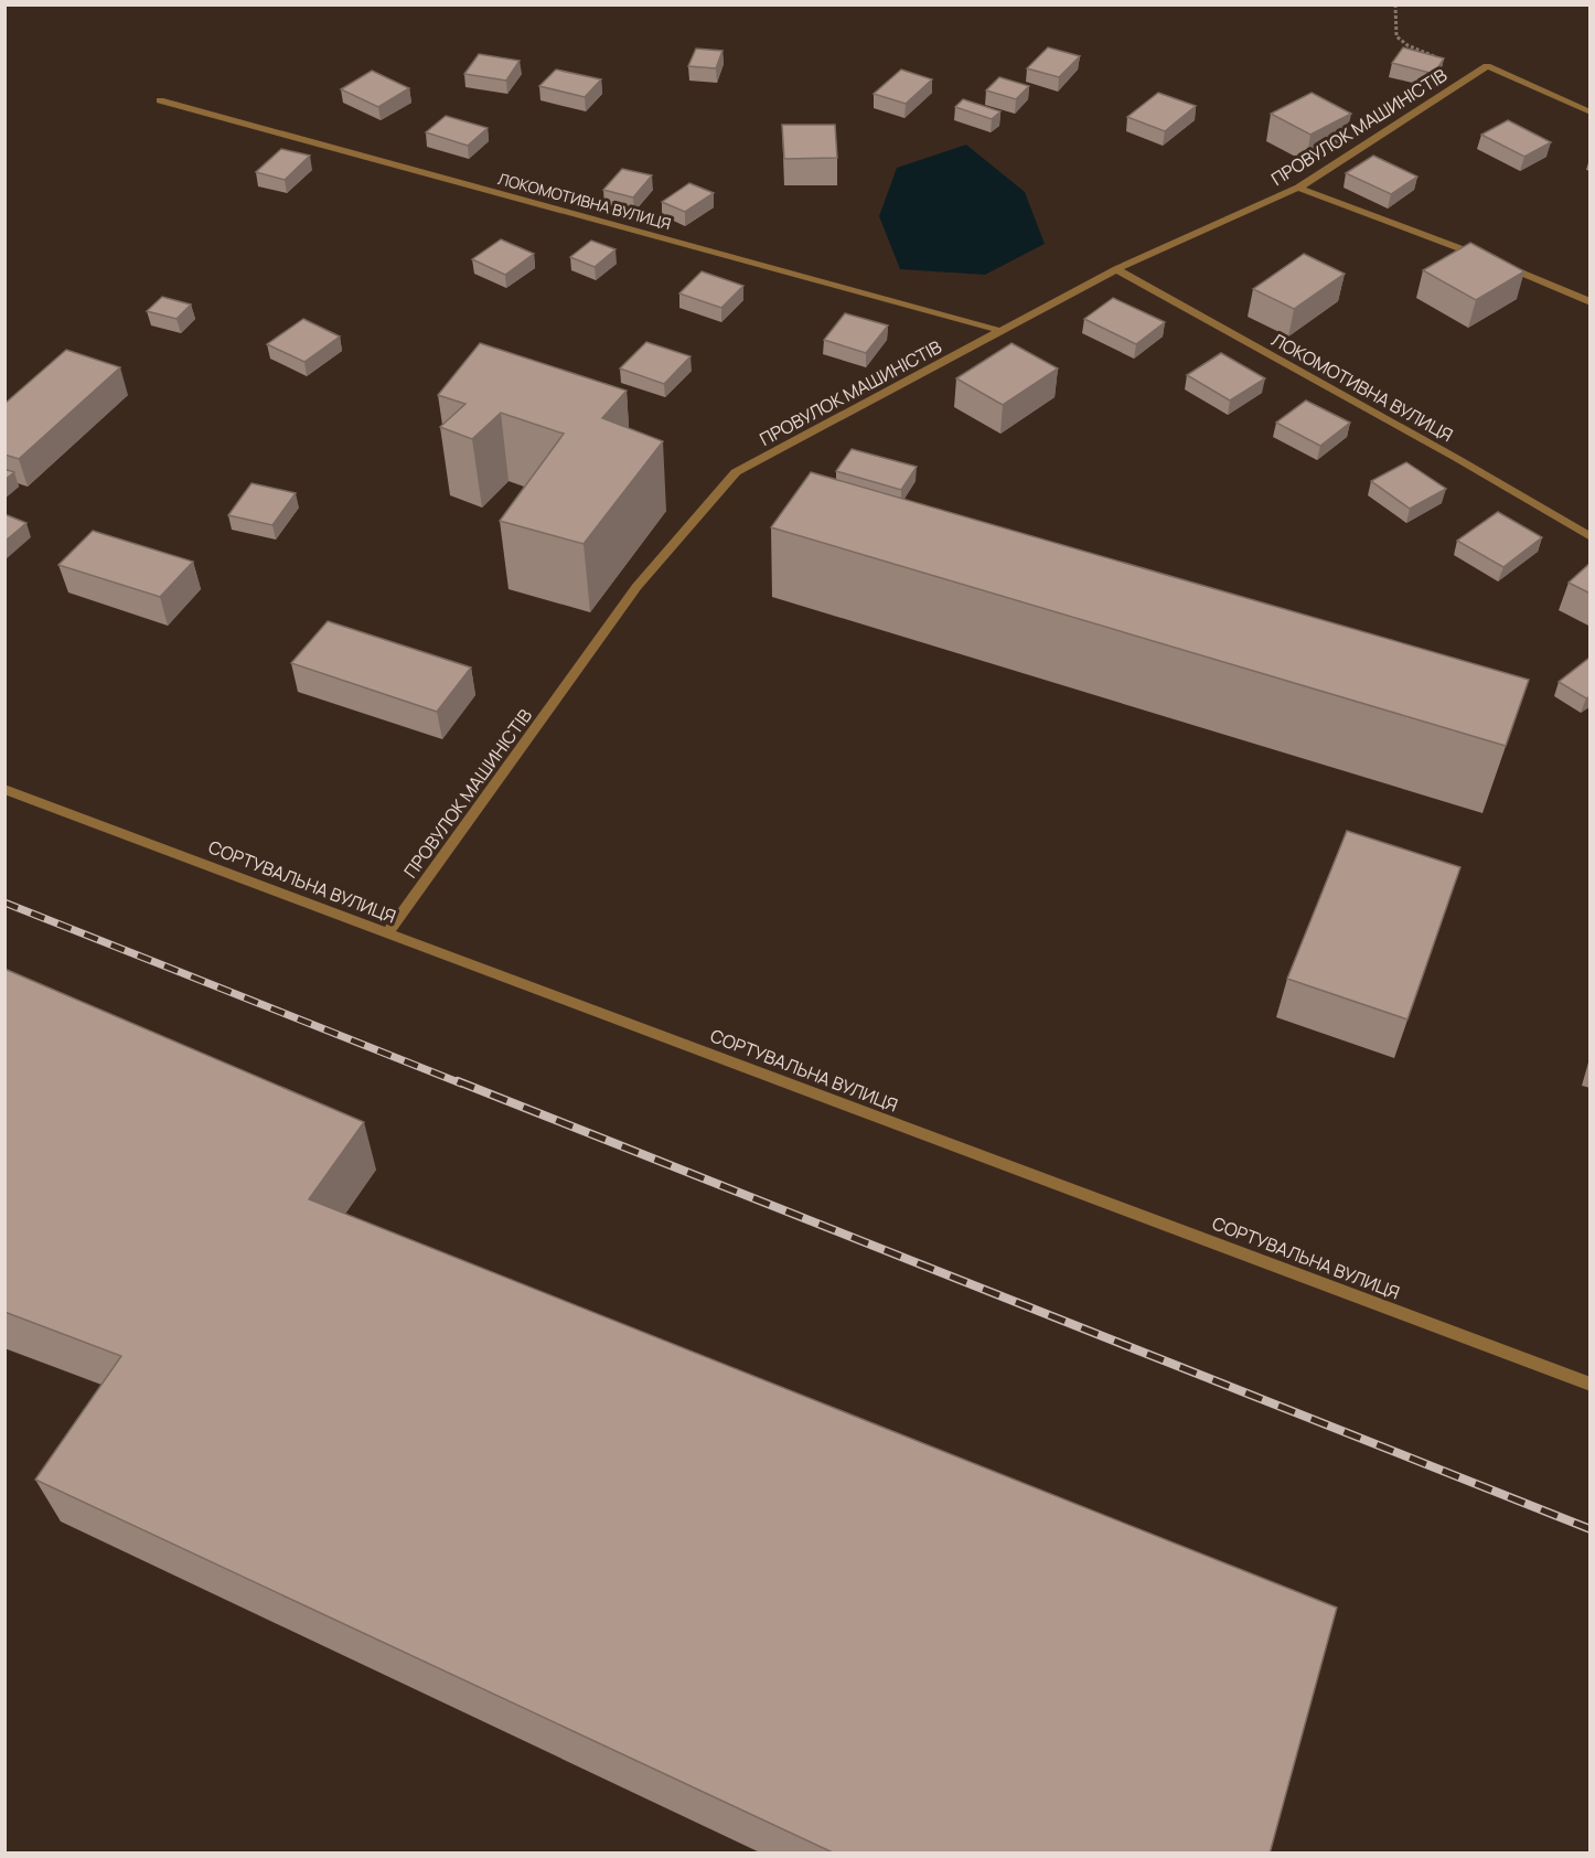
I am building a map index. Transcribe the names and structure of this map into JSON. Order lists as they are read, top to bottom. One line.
{"streets":{"street":["ПРОВУЛОК МАШИНІСТІВ","ЛОКОМОТИВНА ВУЛИЦЯ","СОРТУВАЛЬНА ВУЛИЦЯ"]},"crossings":[["ПРОВУЛОК МАШИНІСТІВ","ЛОКОМОТИВНА ВУЛИЦЯ"],["ПРОВУЛОК МАШИНІСТІВ","СОРТУВАЛЬНА ВУЛИЦЯ"]]}
